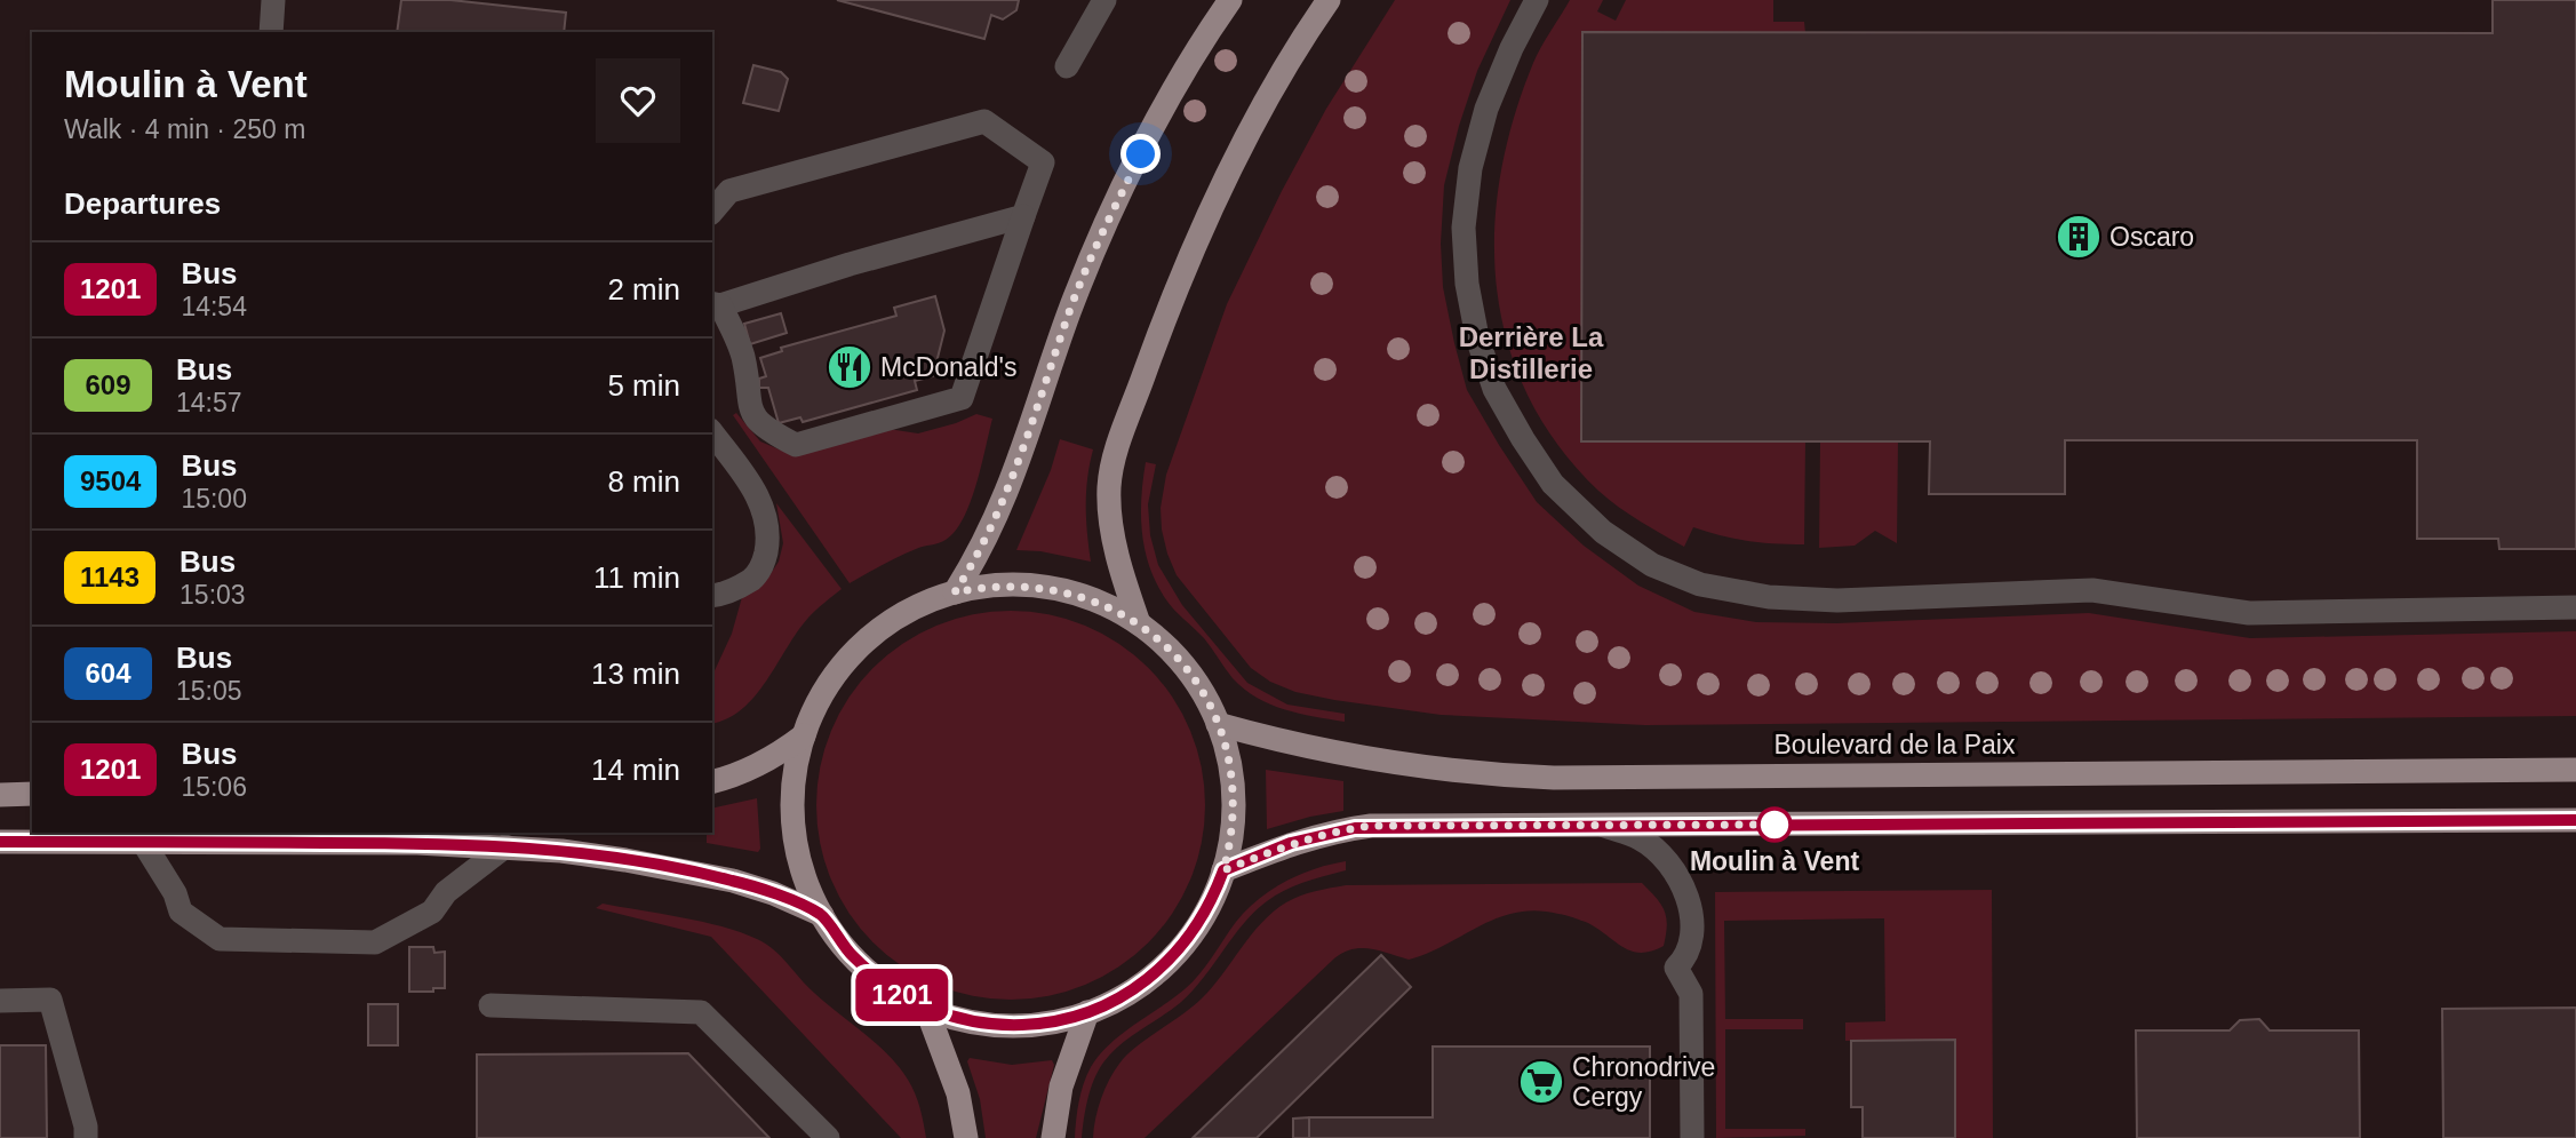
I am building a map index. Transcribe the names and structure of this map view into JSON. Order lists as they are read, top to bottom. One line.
{"streets":{"main road":["Boulevard de la Paix"]},"districts":["Derrière La Distillerie"],"places":{"building":["Oscaro"],"restaurant":["McDonald's"],"other":["Moulin à Vent"],"supermarket":["Chronodrive Cergy"]},"lines":["bus line 1201"],"page":{"on_map":"1201","heading":[["Moulin à Vent","Walk · 4 min · 250 m"],"Departures"],"list":[{"mark":"1201","name":"Bus","note":"14:54","value":"2 min"},{"mark":"609","name":"Bus","note":"14:57","value":"5 min"},{"mark":"9504","name":"Bus","note":"15:00","value":"8 min"},{"mark":"1143","name":"Bus","note":"15:03","value":"11 min"},{"mark":"604","name":"Bus","note":"15:05","value":"13 min"},{"mark":"1201","name":"Bus","note":"15:06","value":"14 min"}]}}
